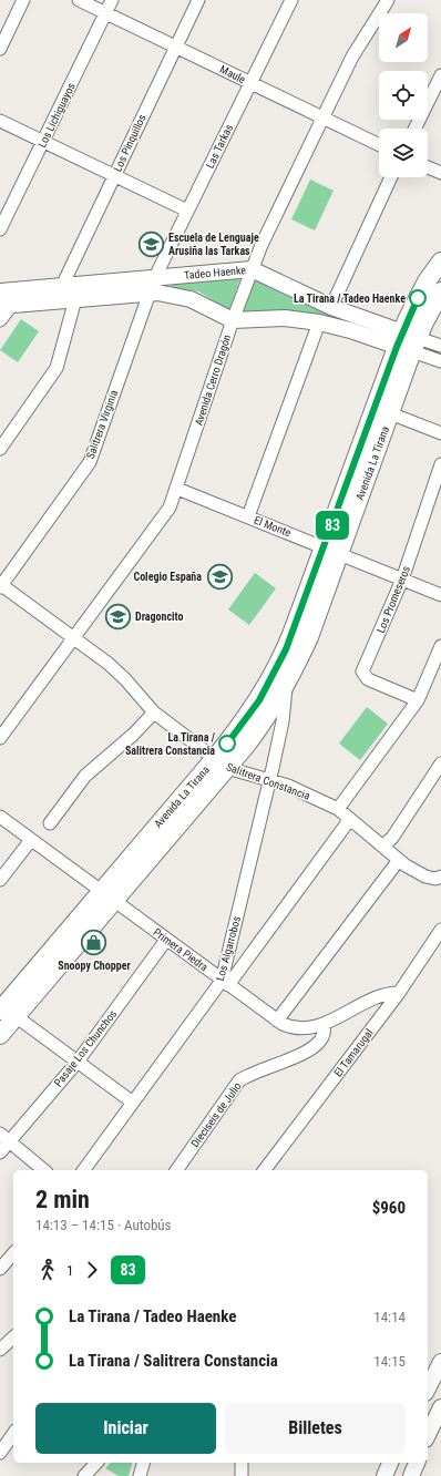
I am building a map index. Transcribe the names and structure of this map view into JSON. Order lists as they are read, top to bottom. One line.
{"streets":{"highway":["Avenida La Tirana"],"main road":["Tadeo Haenke"],"street":["Maule","Los Lichiguayos","Los Pinquillos","Las Tarkas","Avenida Cerro Dragón","Salitrera Virginia","El Monte","Los Promeseros","Salitrera Constancia","Los Algarrobos","Primera Piedra","Pasaje Los Chunchos","El Tamarugal","Dieciseis de Julio"]},"crossings":[["Maule","Los Lichiguayos"],["Maule","Los Pinquillos"],["Maule","Las Tarkas"],["Maule","Avenida Cerro Dragón"],["Los Pinquillos","Tadeo Haenke"],["Las Tarkas","Tadeo Haenke"],["Las Tarkas","Salitrera Virginia"],["Tadeo Haenke","Avenida Cerro Dragón"],["Tadeo Haenke","Salitrera Virginia"],["Tadeo Haenke","Avenida La Tirana"],["Avenida Cerro Dragón","El Monte"],["Avenida Cerro Dragón","Salitrera Constancia"],["Salitrera Virginia","Salitrera Constancia"],["Avenida La Tirana","El Monte"],["Avenida La Tirana","Salitrera Constancia"],["Avenida La Tirana","Los Algarrobos"],["Avenida La Tirana","Primera Piedra"],["El Monte","Los Promeseros"],["Salitrera Constancia","Los Algarrobos"],["Los Algarrobos","Primera Piedra"],["Primera Piedra","Pasaje Los Chunchos"],["Primera Piedra","El Tamarugal"],["Primera Piedra","Dieciseis de Julio"]],"places":{"school or university":["Escuela de Lenguaje Arusiña las Tarkas","Colegio España","Dragoncito"],"other":["La Tirana / Tadeo Haenke","La Tirana / Salitrera Constancia"],"shop":["Snoopy Chopper"]},"lines":["bus line 83"],"north":"top right","page":{"on_map":"83","heading":["2 min","14:13 – 14:15 · Autobús","$960"],"legs":["1","83"],"list":[{"name":"La Tirana / Tadeo Haenke","value":"14:14"},{"name":"La Tirana / Salitrera Constancia","value":"14:15"}],"buttons":["Iniciar","Billetes"]}}
